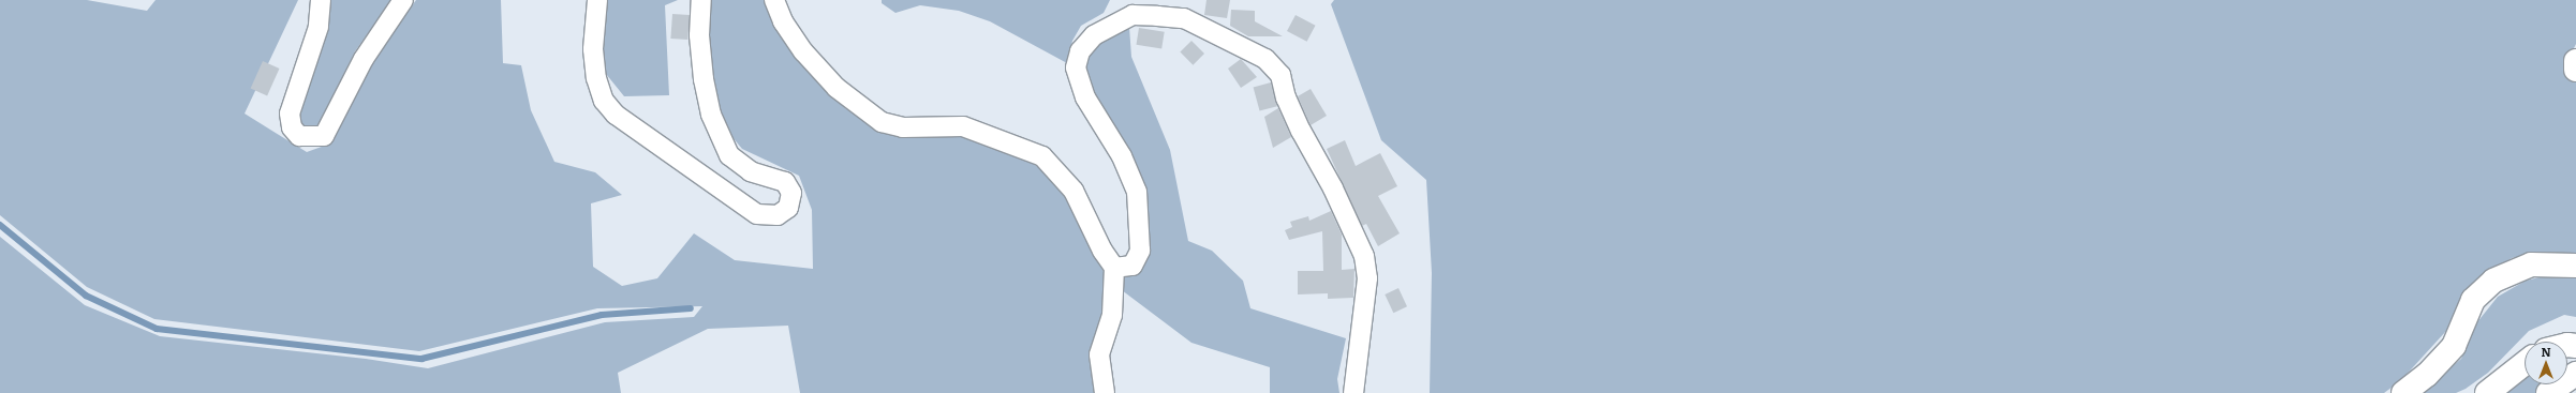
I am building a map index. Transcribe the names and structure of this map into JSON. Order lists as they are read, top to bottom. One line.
{"north":"top"}
